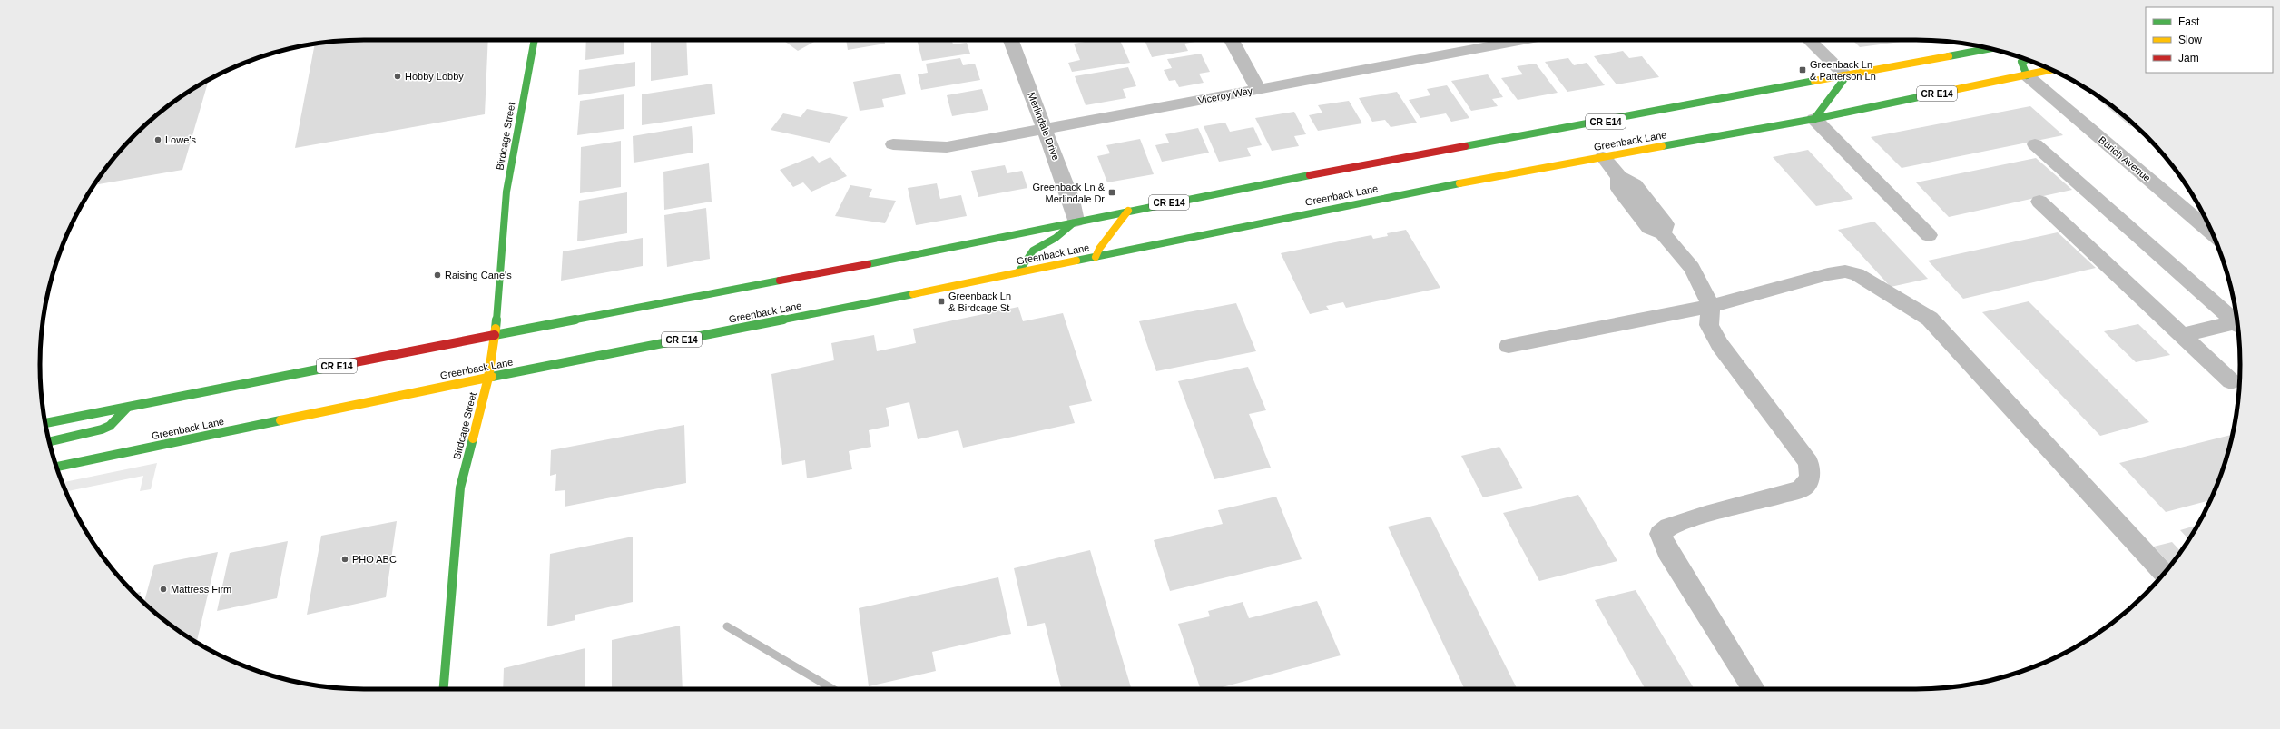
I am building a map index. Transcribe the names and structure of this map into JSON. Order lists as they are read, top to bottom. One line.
{"streets":{"main road":["CR E14","Birdcage Street","Greenback Lane"],"street":["Viceroy Way","Merlindale Drive","Burich Avenue"]},"crossings":[["CR E14","Merlindale Drive"],["CR E14","Birdcage Street"],["Viceroy Way","Merlindale Drive"],["Birdcage Street","Greenback Lane"],["Greenback Lane","Burich Avenue"]],"places":{"transit":["Greenback Ln & Patterson Ln","Greenback Ln & Merlindale Dr","Greenback Ln & Birdcage St"],"other":["Hobby Lobby","Lowe's","Raising Cane's","PHO ABC","Mattress Firm"]},"legend":["Fast","Slow","Jam"]}
